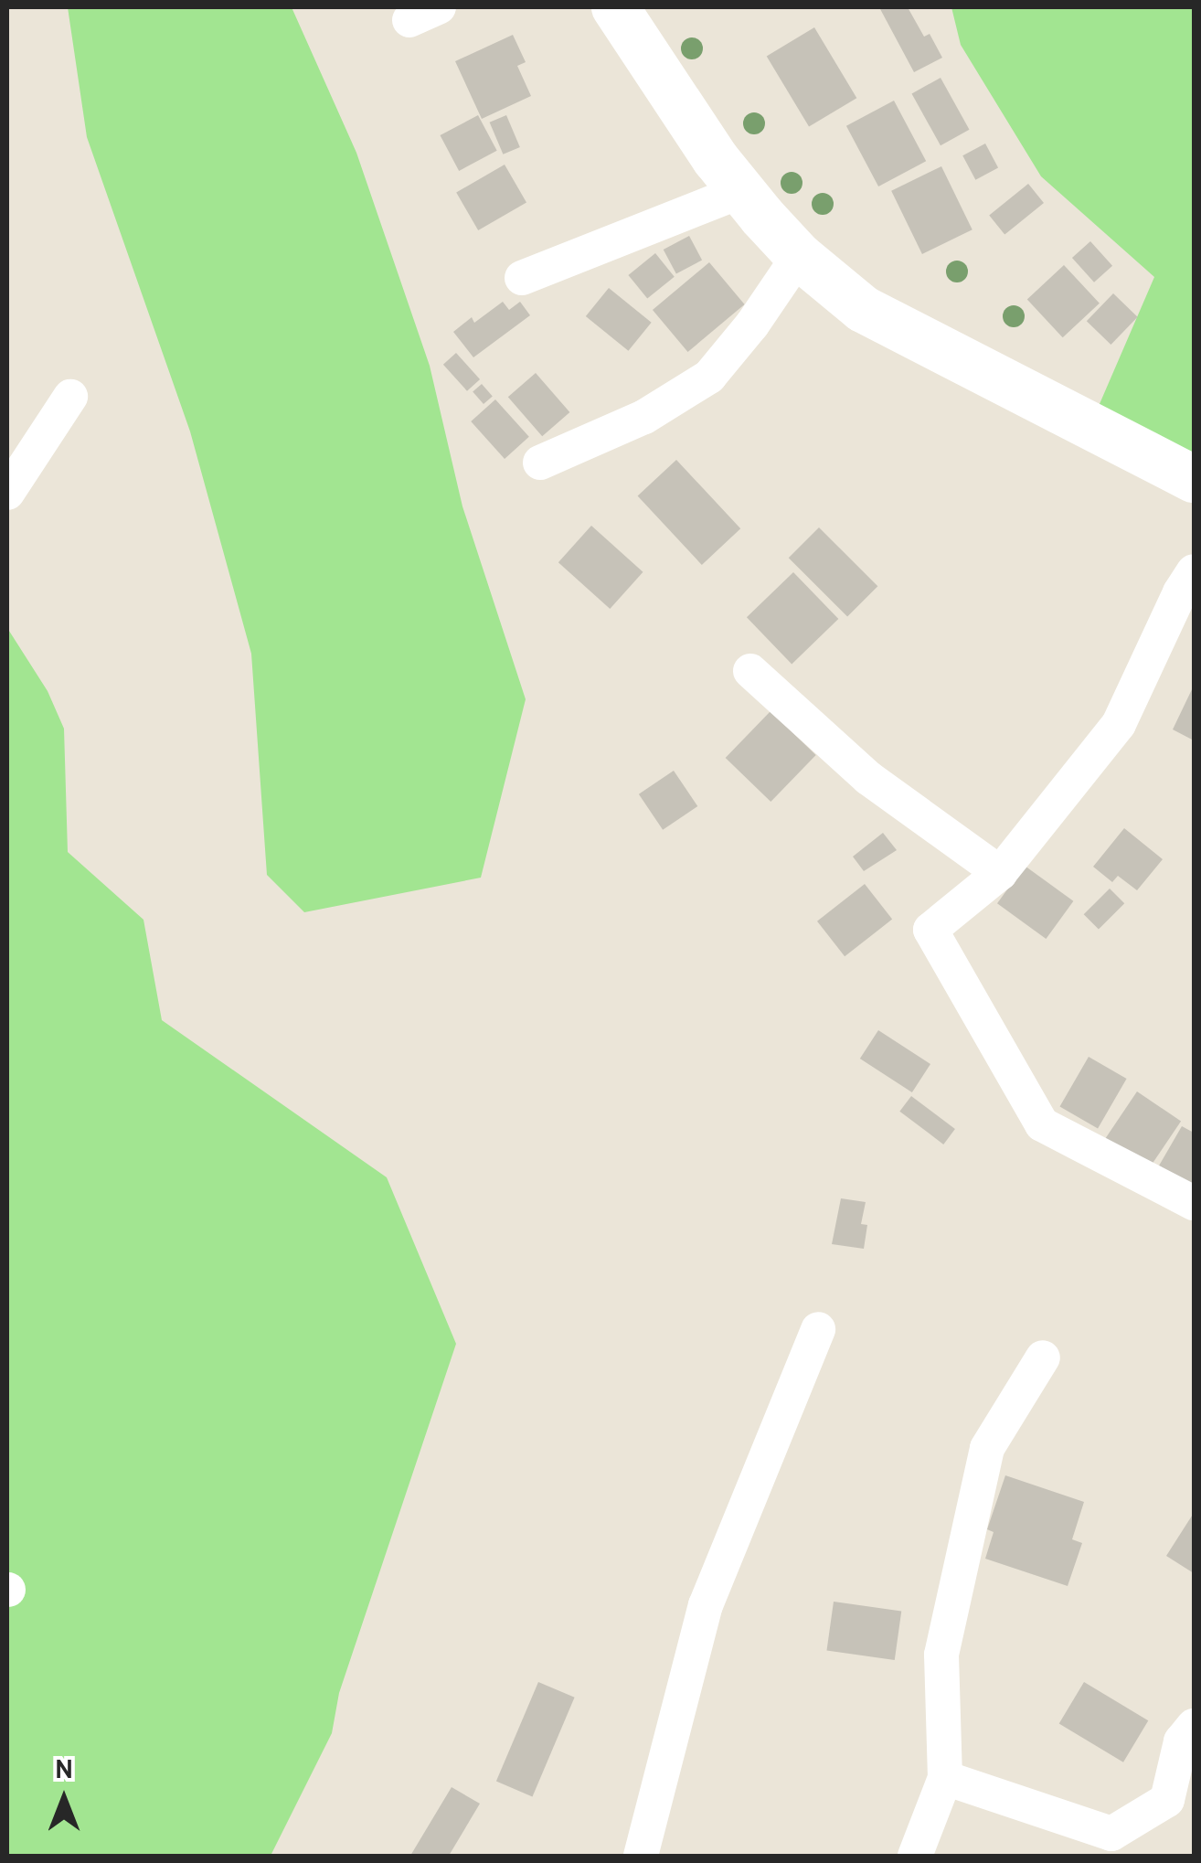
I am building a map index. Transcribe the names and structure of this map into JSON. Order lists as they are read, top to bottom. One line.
{"north":"top"}
